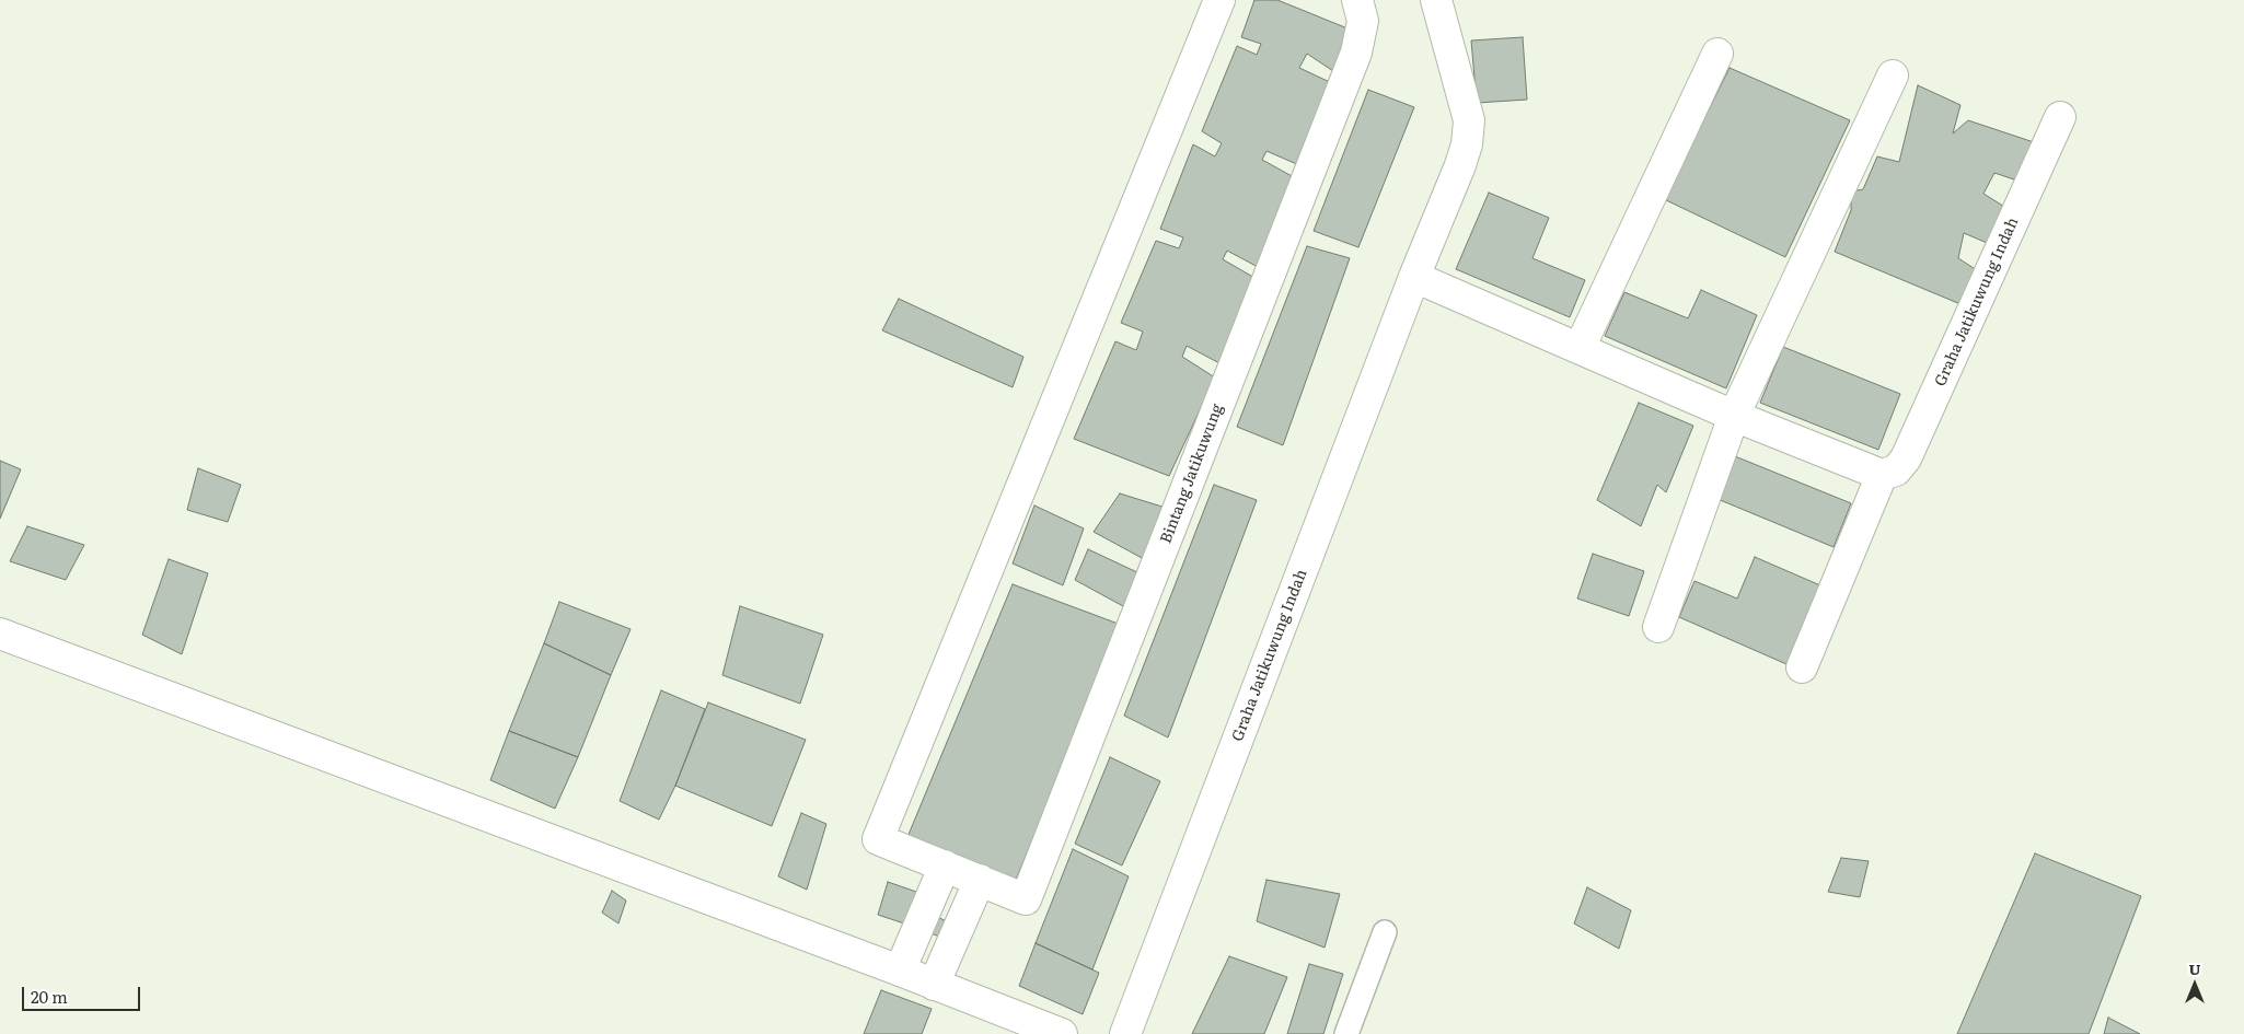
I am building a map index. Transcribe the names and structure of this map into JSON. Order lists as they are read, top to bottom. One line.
{"streets":{"street":["Graha Jatikuwung Indah","Bintang Jatikuwung"]},"scale_bar":"20 m","north":"top"}
